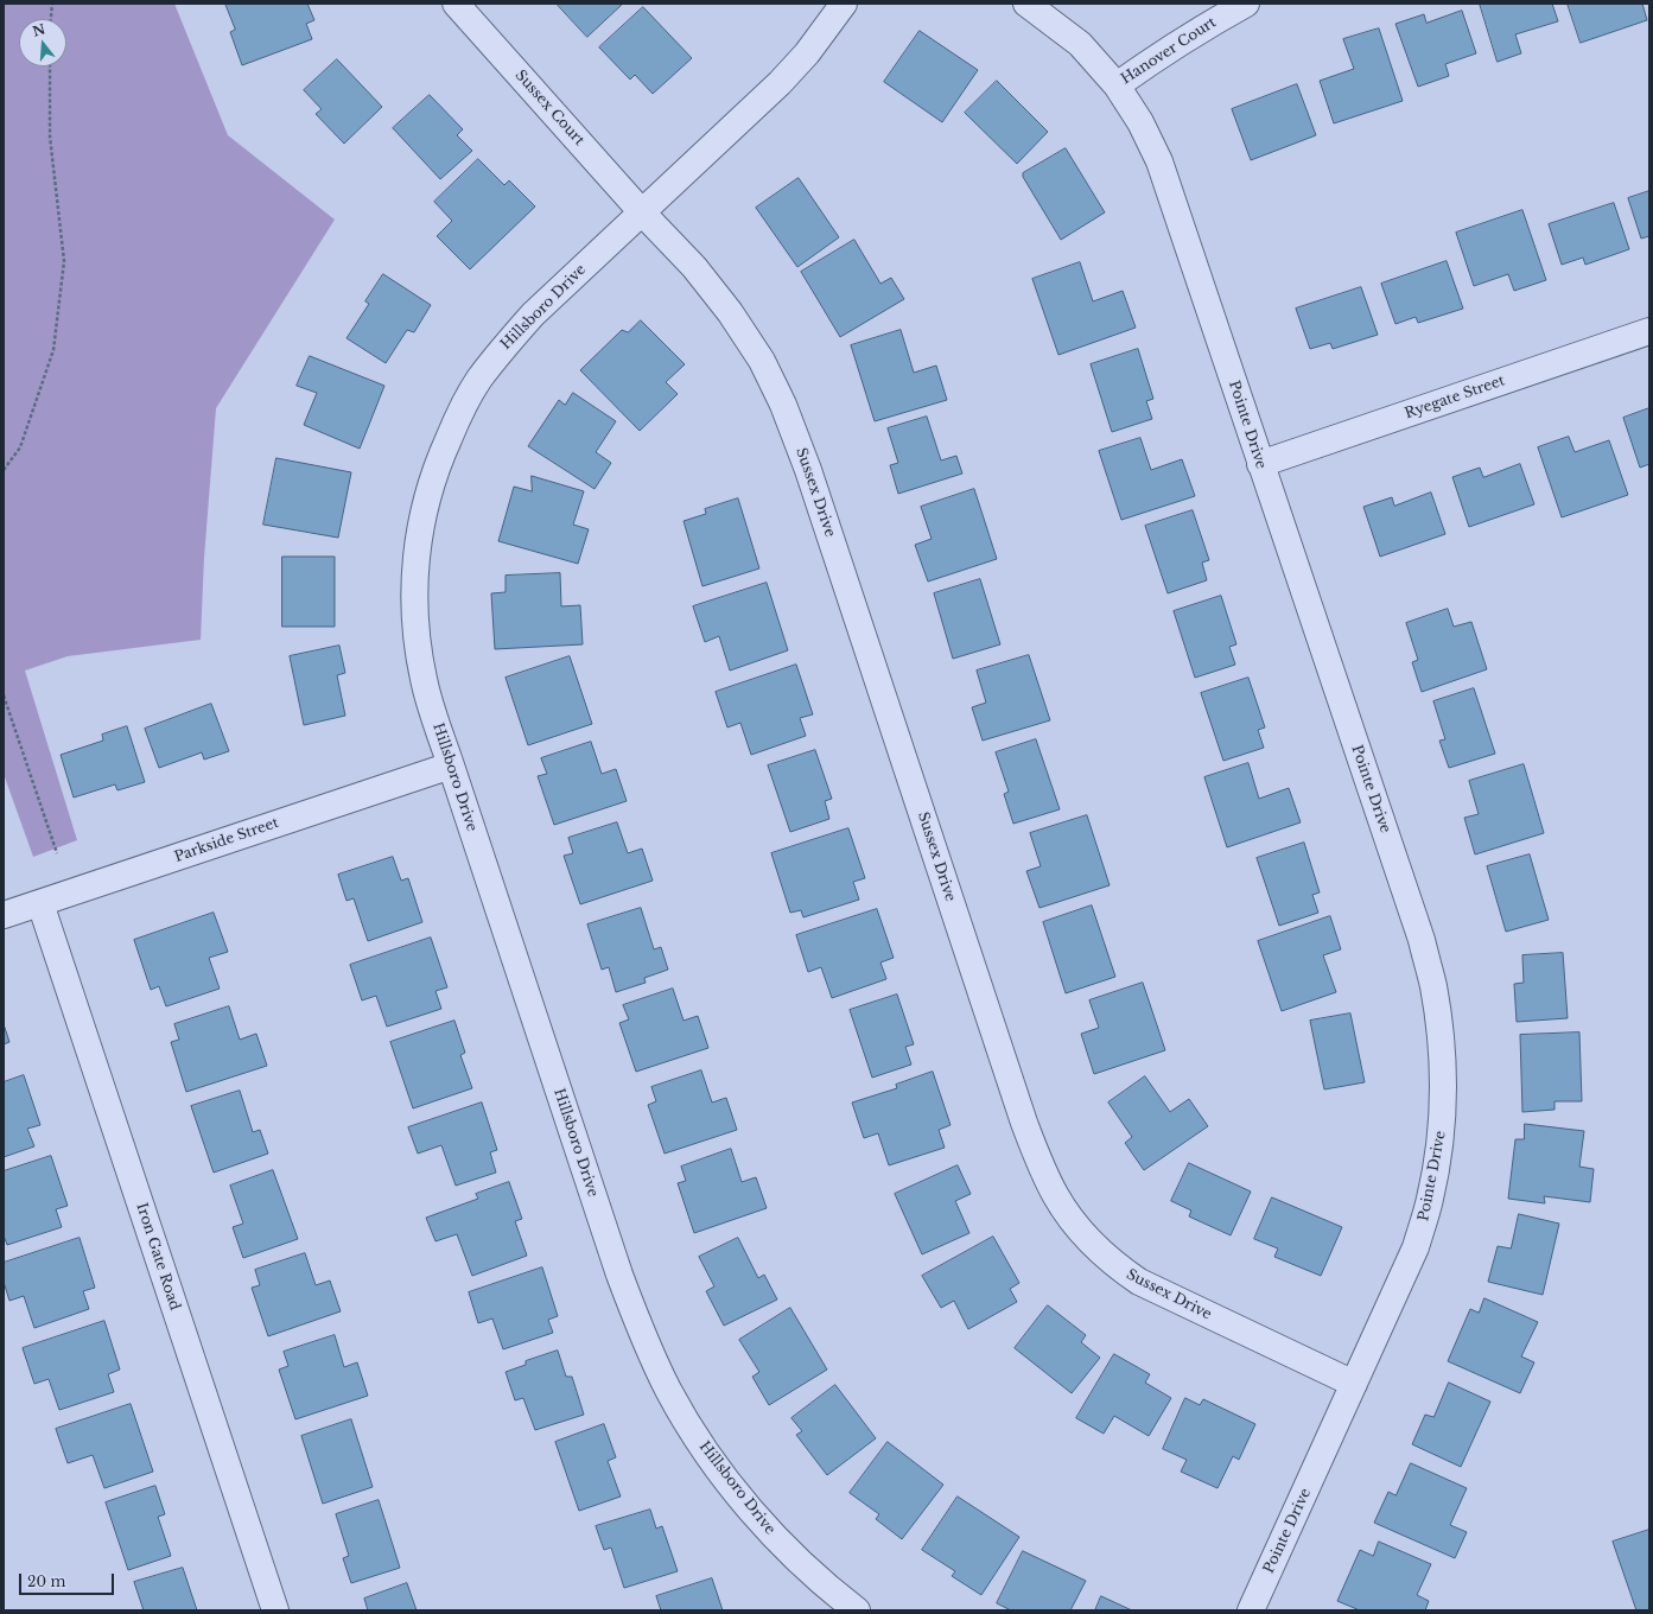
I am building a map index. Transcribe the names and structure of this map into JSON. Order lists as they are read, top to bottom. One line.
{"streets":{"street":["Hanover Court","Sussex Court","Hillsboro Drive","Ryegate Street","Pointe Drive","Sussex Drive","Parkside Street","Iron Gate Road"]},"crossings":[["Hanover Court","Pointe Drive"],["Sussex Court","Hillsboro Drive"],["Sussex Court","Sussex Drive"],["Hillsboro Drive","Sussex Drive"],["Hillsboro Drive","Parkside Street"],["Ryegate Street","Pointe Drive"],["Pointe Drive","Sussex Drive"],["Parkside Street","Iron Gate Road"]],"scale_bar":"20 m","north":"top"}
